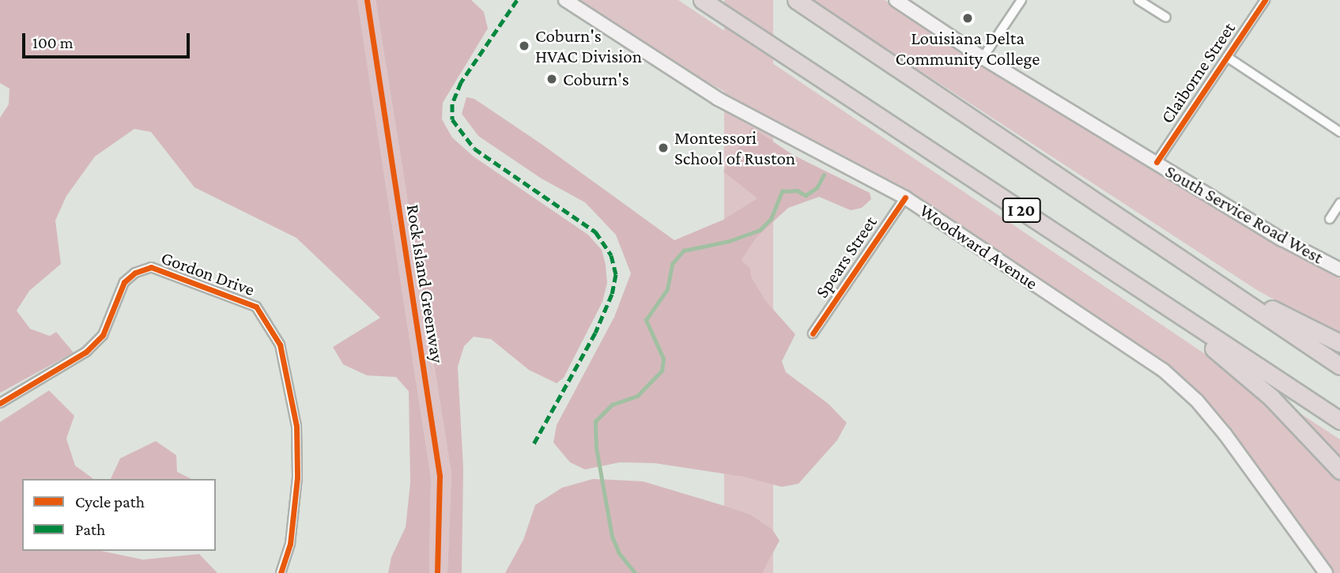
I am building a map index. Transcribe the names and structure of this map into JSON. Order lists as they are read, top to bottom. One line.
{"streets":{"highway":["I 20"],"main road":["South Service Road West","Woodward Avenue"],"street":["Claiborne Street","Spears Street","Gordon Drive"],"cycle path":["Rock Island Greenway"]},"crossings":[["Claiborne Street","South Service Road West"],["Woodward Avenue","Spears Street"]],"places":["Louisiana Delta Community College","Coburn's HVAC Division","Coburn's","Montessori School of Ruston"],"legend":["Cycle path","Path"],"scale_bar":"100 m"}
